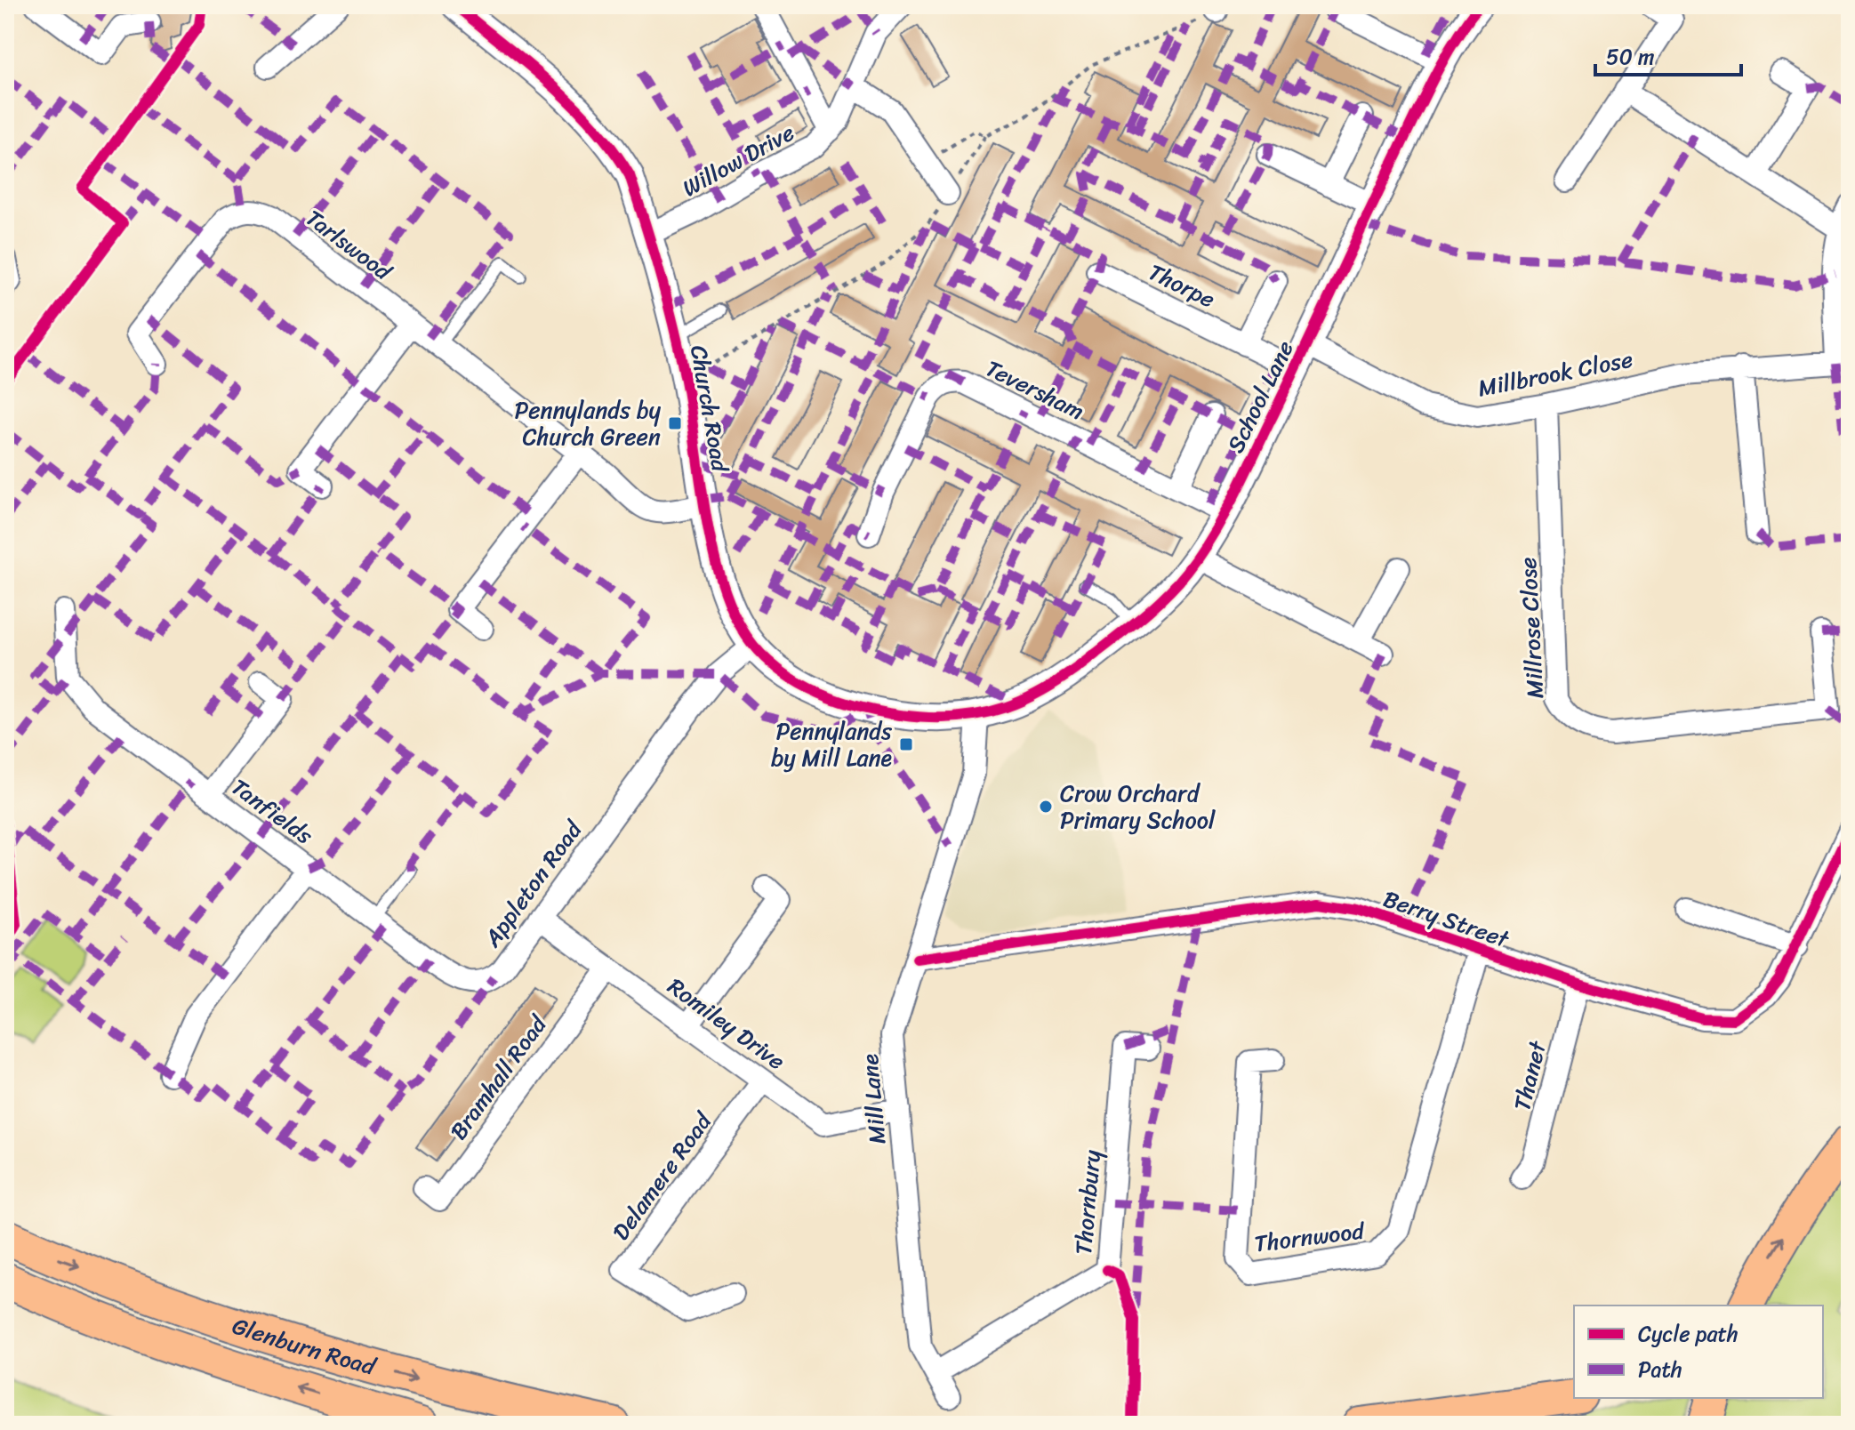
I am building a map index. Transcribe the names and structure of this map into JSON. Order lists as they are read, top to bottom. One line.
{"streets":{"main road":["Glenburn Road"],"street":["Willow Drive","Tarlswood","Thorpe","Millbrook Close","Teversham","School Lane","Church Road","Millrose Close","Tanfields","Appleton Road","Berry Street","Romiley Drive","Thanet","Bramhall Road","Mill Lane","Delamere Road","Thornbury","Thornwood"]},"crossings":[["Willow Drive","Church Road"],["Tarlswood","Church Road"],["Thorpe","School Lane"],["Millbrook Close","School Lane"],["Millbrook Close","Millrose Close"],["Teversham","School Lane"],["School Lane","Church Road"],["School Lane","Mill Lane"],["Church Road","Appleton Road"],["Church Road","Mill Lane"],["Tanfields","Appleton Road"],["Appleton Road","Romiley Drive"],["Berry Street","Thanet"],["Berry Street","Mill Lane"],["Berry Street","Thornwood"],["Romiley Drive","Bramhall Road"],["Romiley Drive","Mill Lane"],["Romiley Drive","Delamere Road"],["Mill Lane","Thornbury"]],"places":{"transit":["Pennylands by Church Green","Pennylands by Mill Lane"],"other":["Crow Orchard Primary School"]},"legend":["Cycle path","Path"],"scale_bar":"50 m"}
